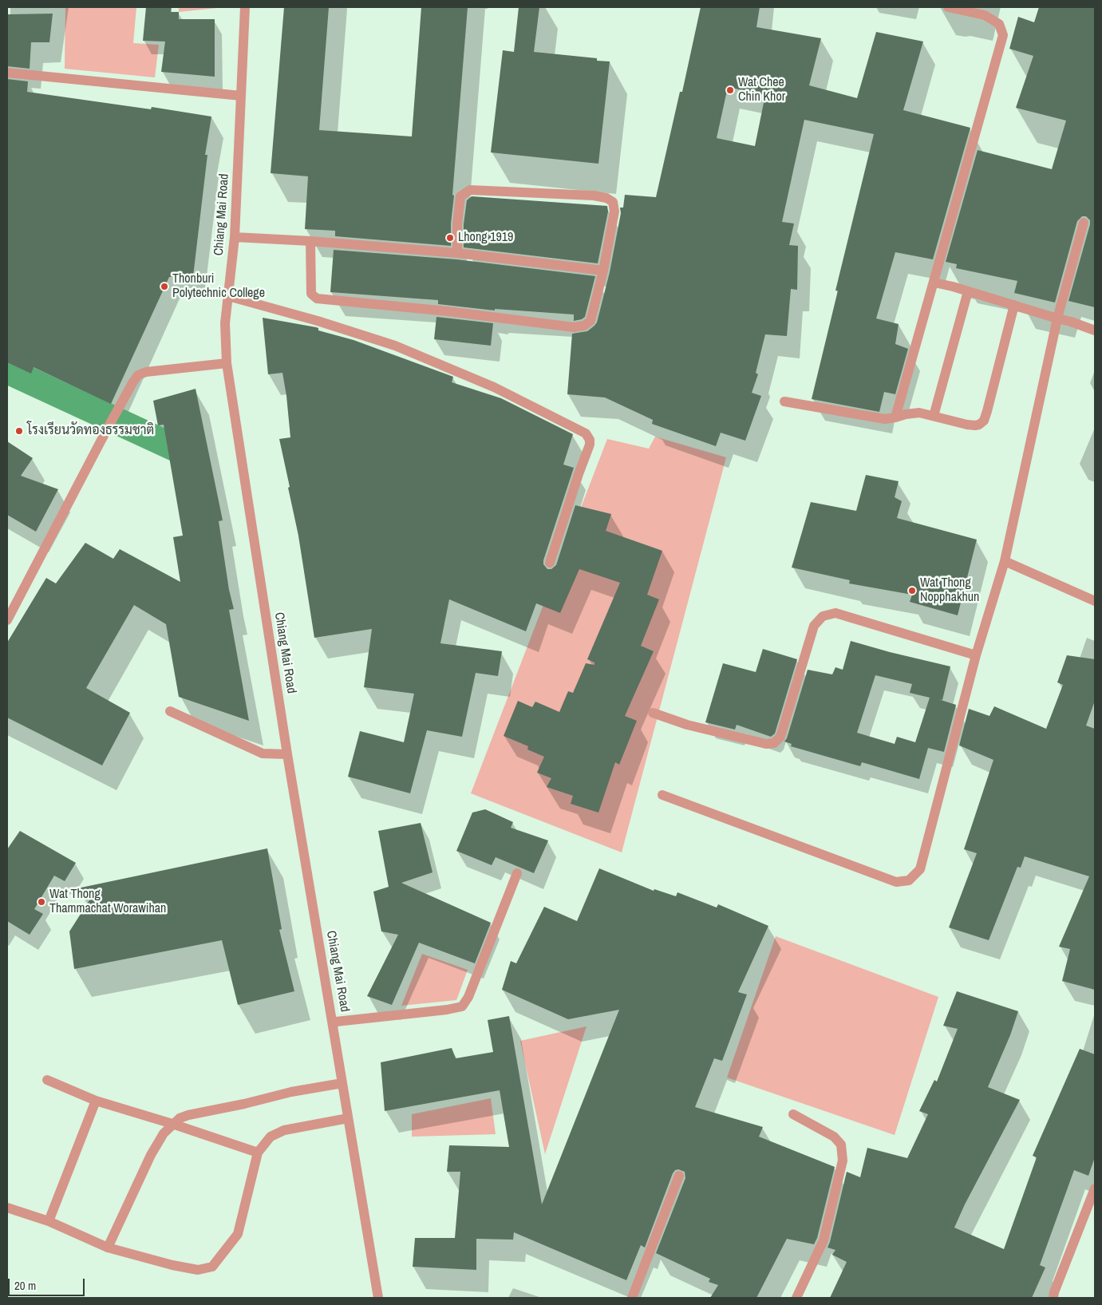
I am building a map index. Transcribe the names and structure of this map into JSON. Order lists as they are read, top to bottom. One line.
{"streets":{"street":["Chiang Mai Road"]},"places":["Wat Chee Chin Khor","Lhong 1919","Thonburi Polytechnic College","โรงเรียนวัดทองธรรมชาติ","Wat Thong Nopphakhun","Wat Thong Thammachat Worawihan"],"scale_bar":"20 m"}
